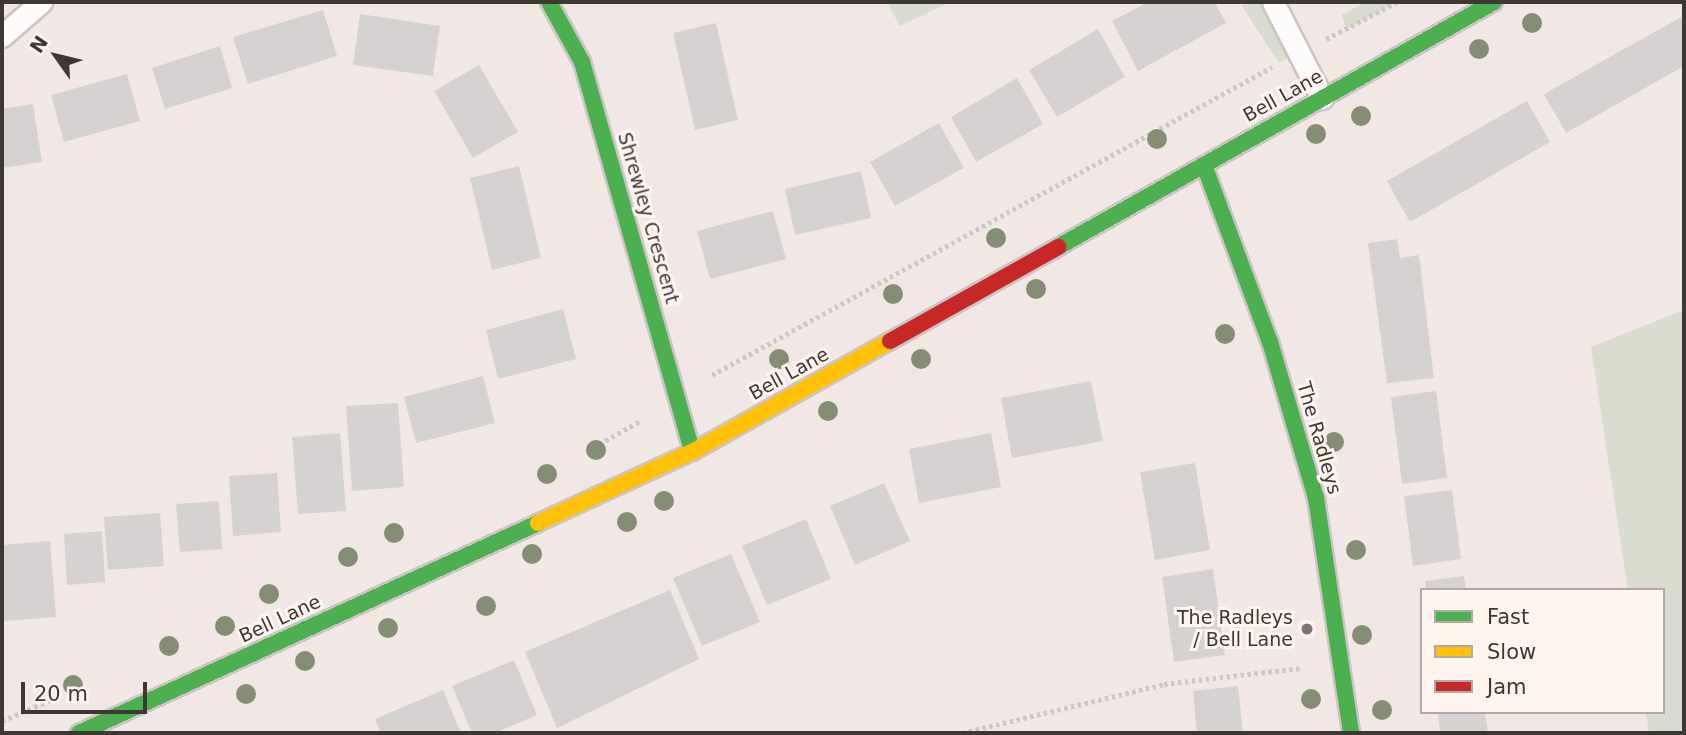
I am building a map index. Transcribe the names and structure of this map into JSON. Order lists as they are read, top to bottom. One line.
{"streets":{"street":["Bell Lane","Shrewley Crescent","The Radleys"]},"crossings":[["Bell Lane","Shrewley Crescent"],["Bell Lane","The Radleys"]],"places":["The Radleys / Bell Lane"],"legend":["Fast","Slow","Jam"],"scale_bar":"20 m","north":"top left"}
